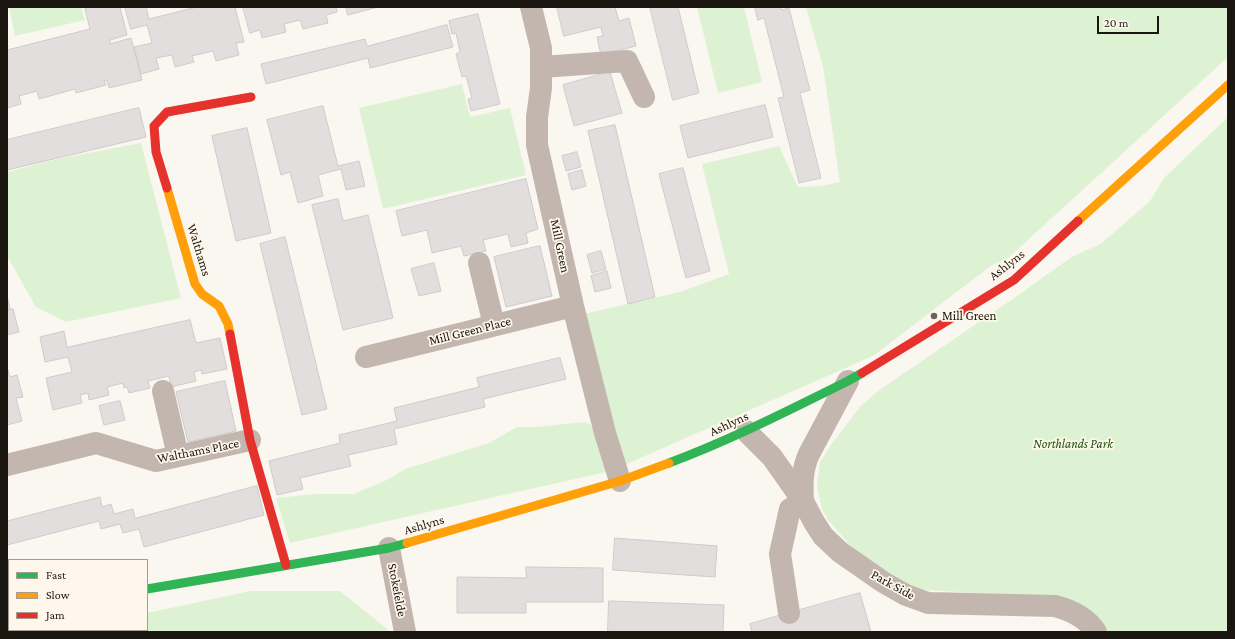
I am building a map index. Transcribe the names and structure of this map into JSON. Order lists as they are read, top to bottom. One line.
{"streets":{"street":["Mill Green","Walthams","Ashlyns","Mill Green Place","Walthams Place","Park Side","Stokefelde"]},"crossings":[["Mill Green","Ashlyns"],["Mill Green","Mill Green Place"],["Walthams","Ashlyns"],["Walthams","Walthams Place"],["Ashlyns","Park Side"],["Ashlyns","Stokefelde"]],"parks":["Northlands Park"],"places":["Mill Green"],"legend":["Fast","Slow","Jam"],"scale_bar":"20 m"}
